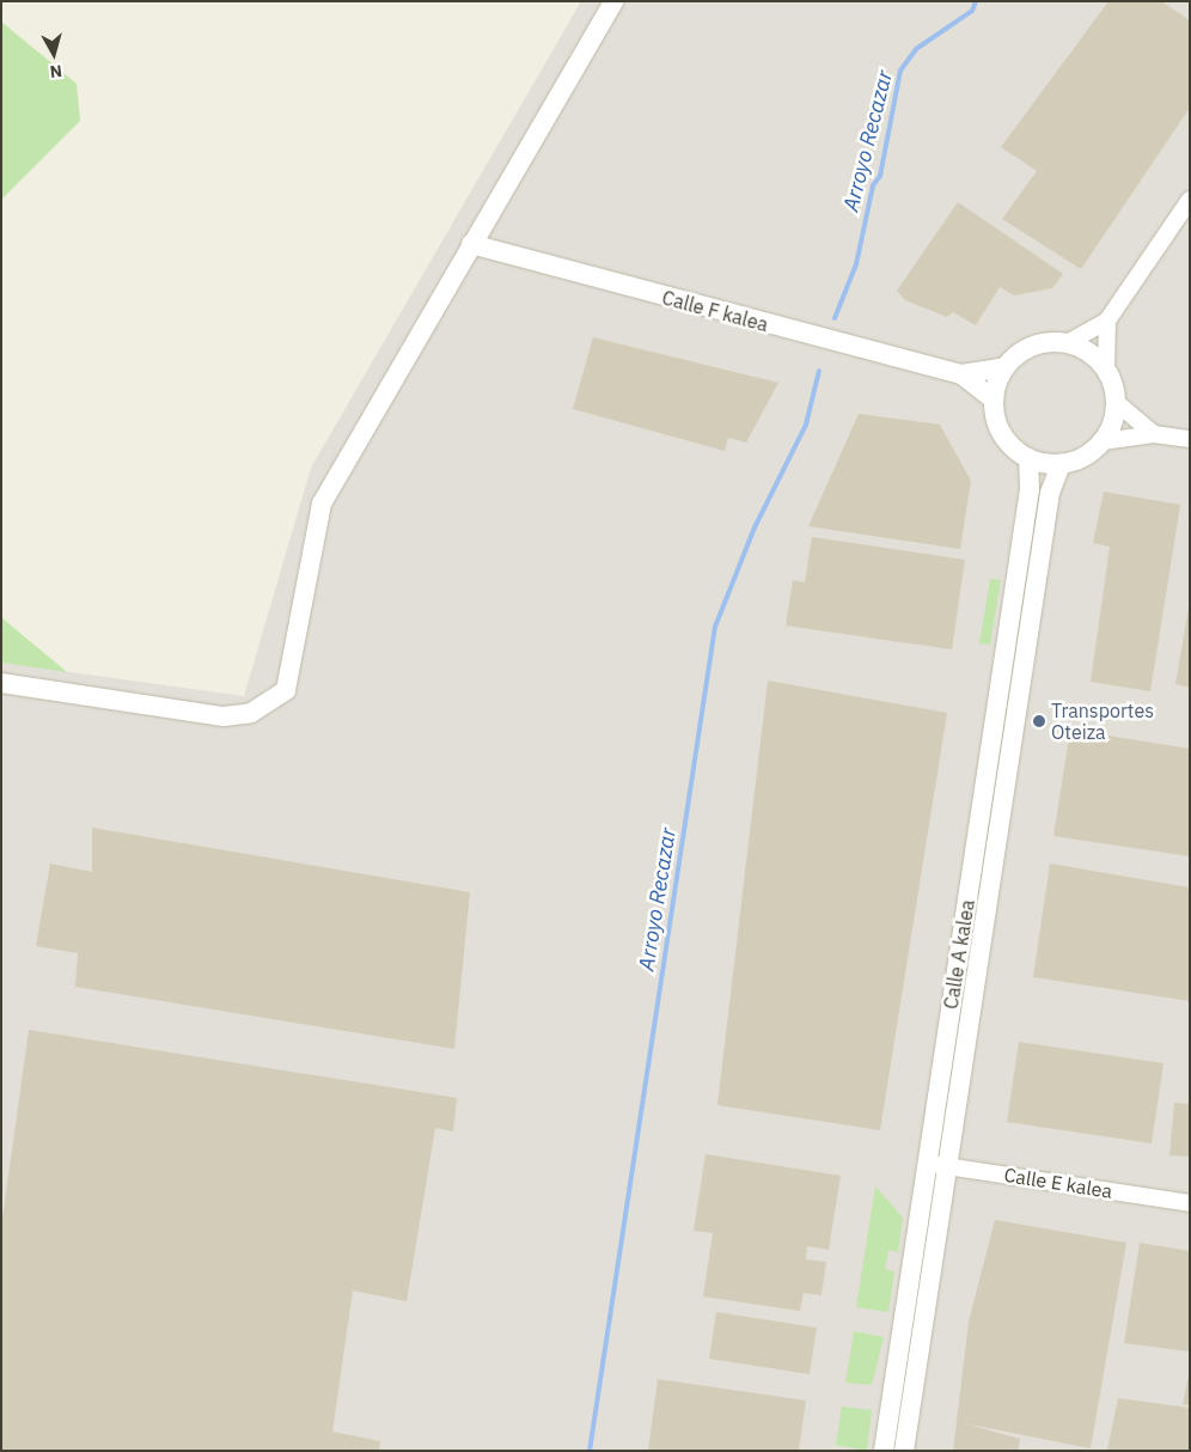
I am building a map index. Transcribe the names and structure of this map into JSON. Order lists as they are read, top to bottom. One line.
{"streets":{"street":["Calle F kalea","Calle A kalea","Calle E kalea"]},"crossings":[["Calle F kalea","Calle A kalea"],["Calle A kalea","Calle E kalea"]],"water":["Arroyo Recazar"],"places":["Transportes Oteiza"],"north":"bottom"}
